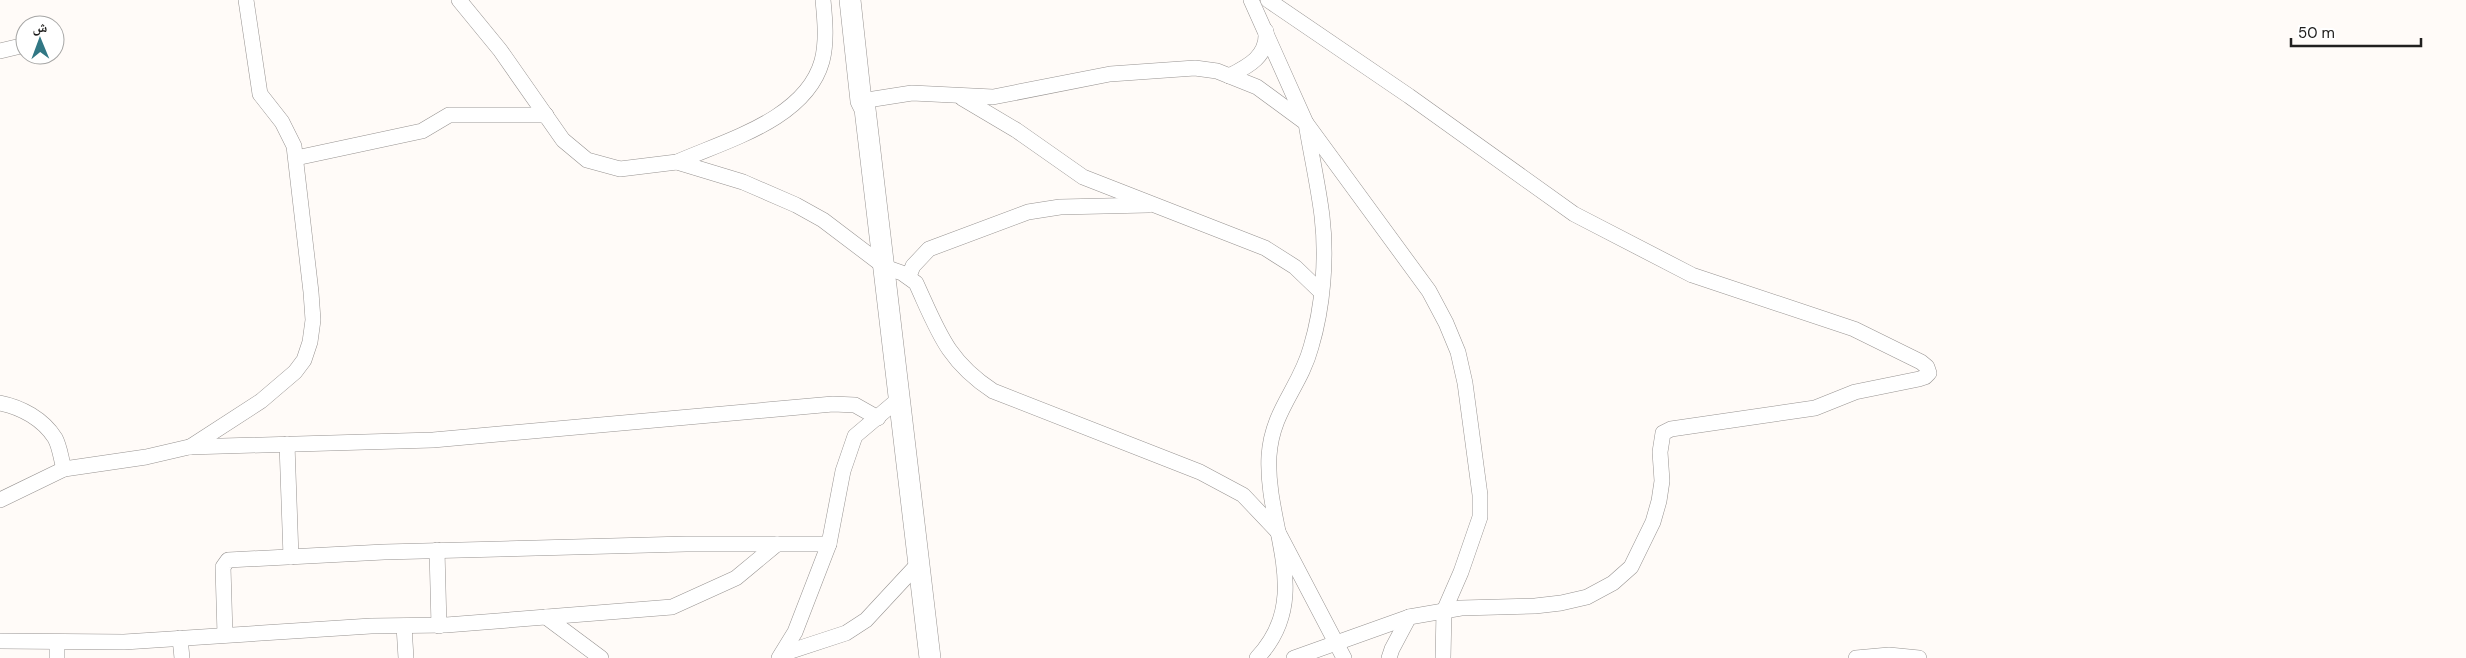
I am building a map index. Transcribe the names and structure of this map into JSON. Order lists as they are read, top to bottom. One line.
{"scale_bar":"50 m","north":"top"}
